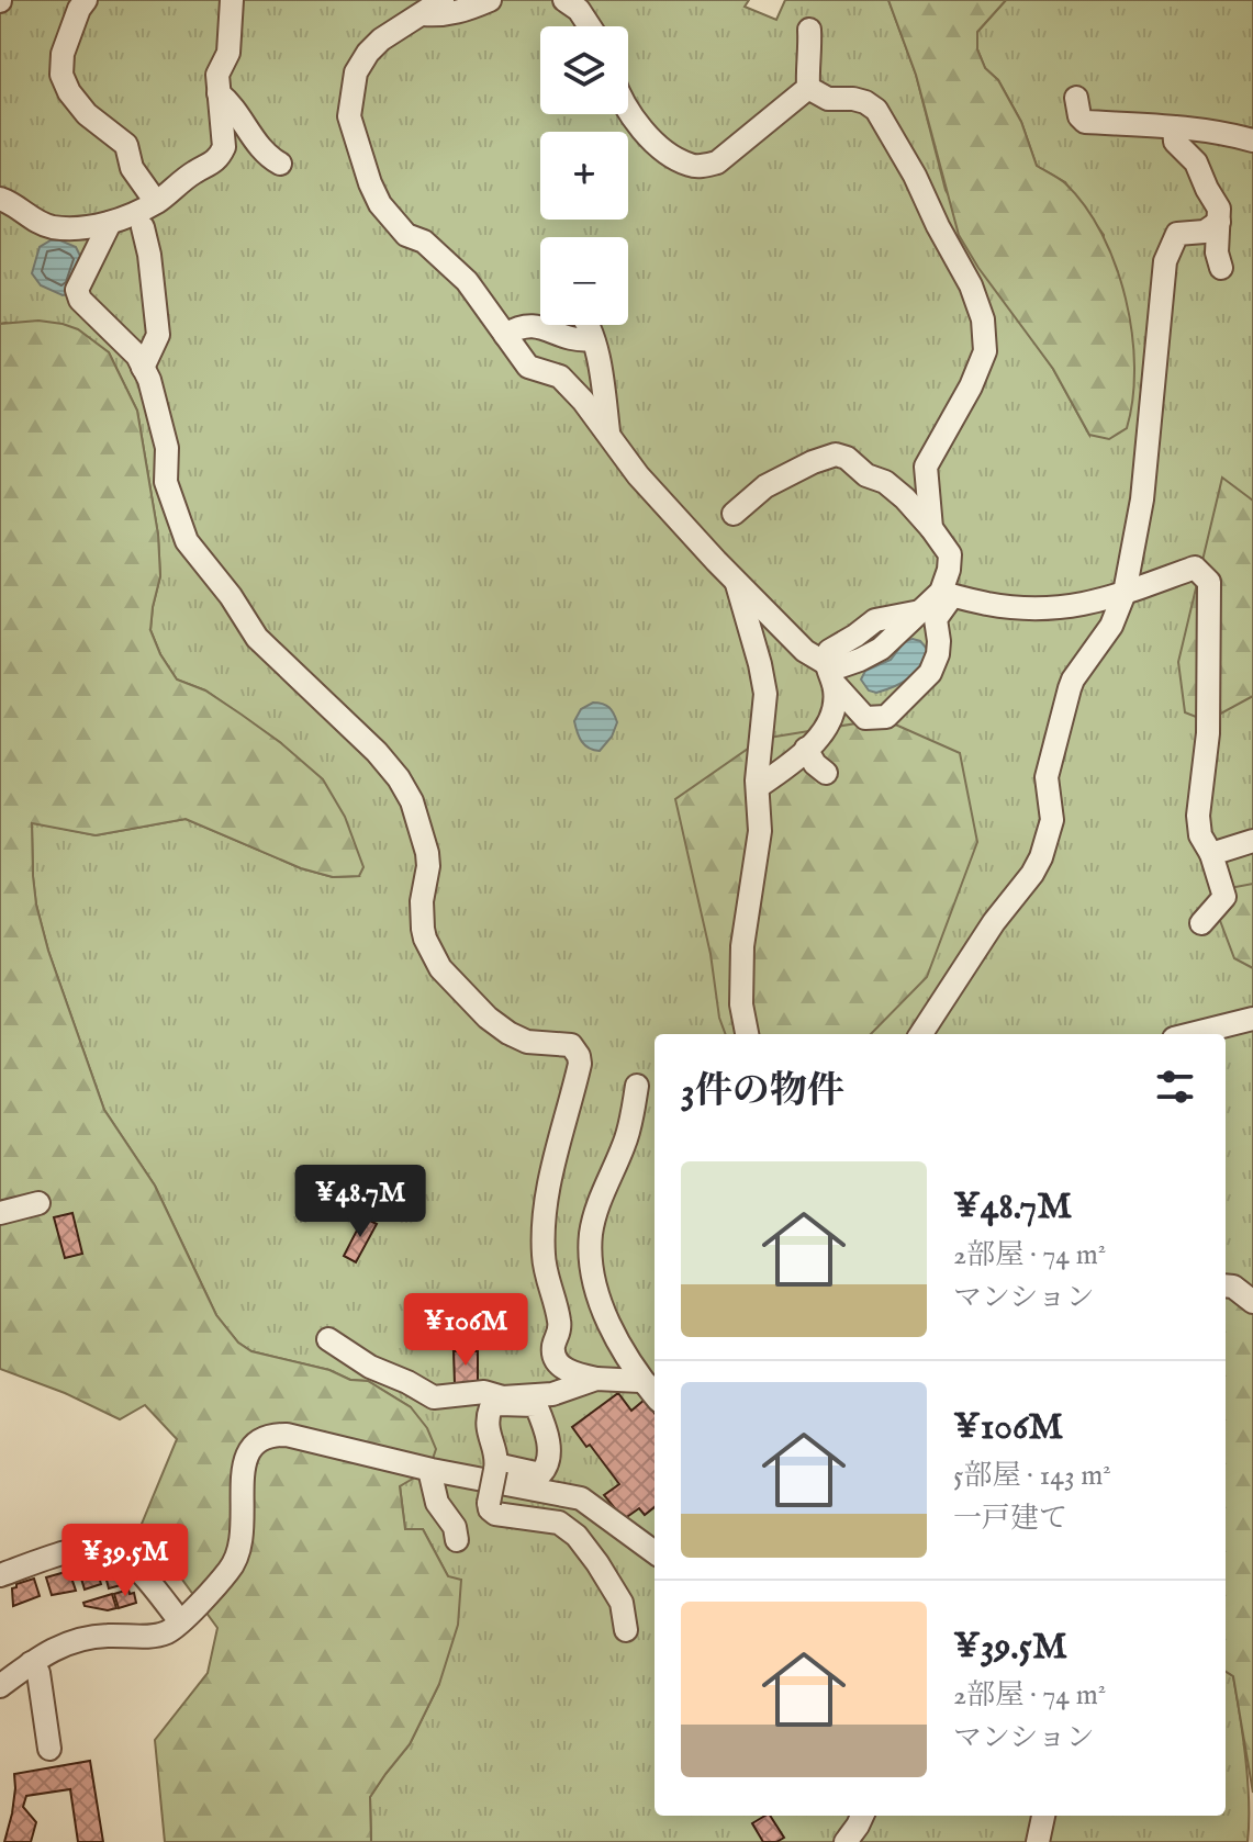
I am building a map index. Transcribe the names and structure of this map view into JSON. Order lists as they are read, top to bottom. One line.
{"page":{"map_buttons":["+","−"],"heading":"3件の物件","list":[{"name":"¥48.7M","note":"2部屋 · 74 m² · マンション"},{"name":"¥106M","note":"5部屋 · 143 m² · 一戸建て"},{"name":"¥39.5M","note":"2部屋 · 74 m² · マンション"}],"price":["¥48.7M","¥106M","¥39.5M"]}}
